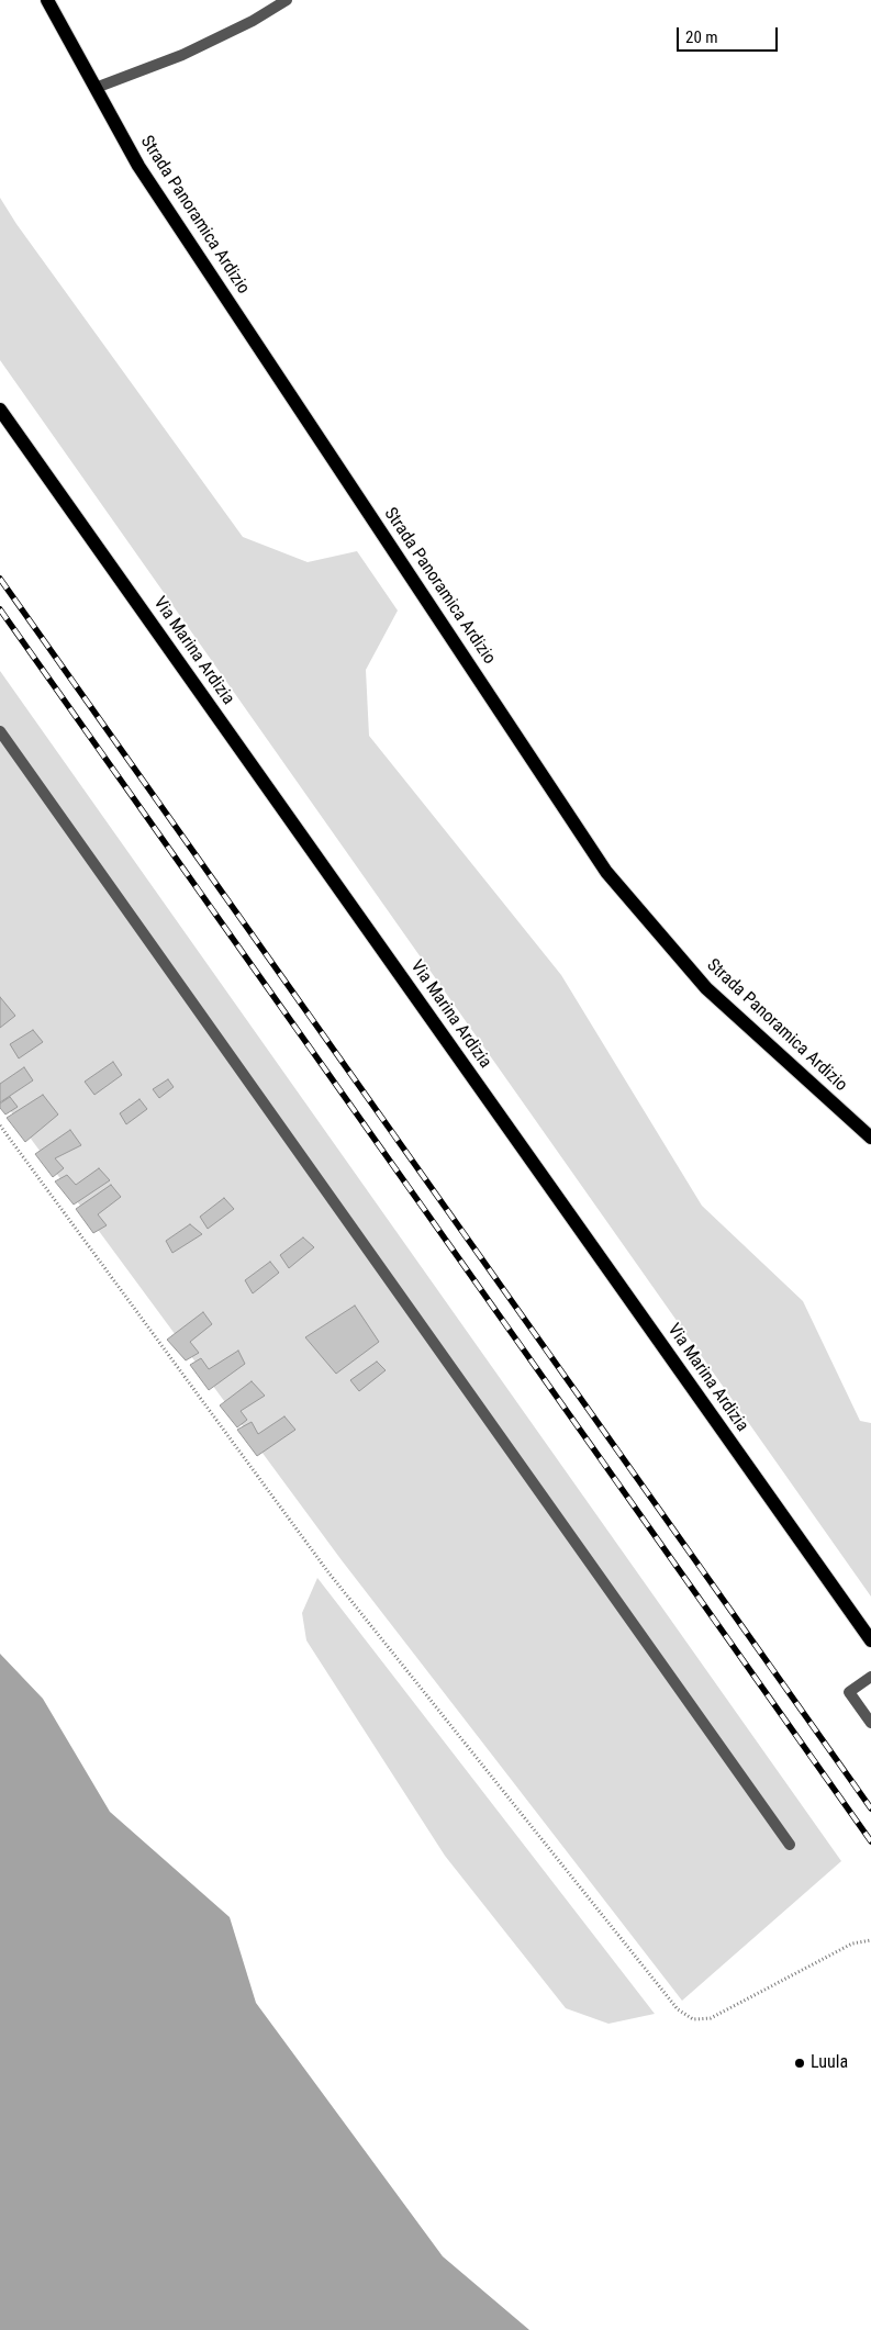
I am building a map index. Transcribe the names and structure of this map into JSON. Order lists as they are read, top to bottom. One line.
{"streets":{"main road":["Strada Panoramica Ardizio","Via Marina Ardizia"]},"places":["Luula"],"scale_bar":"20 m"}
